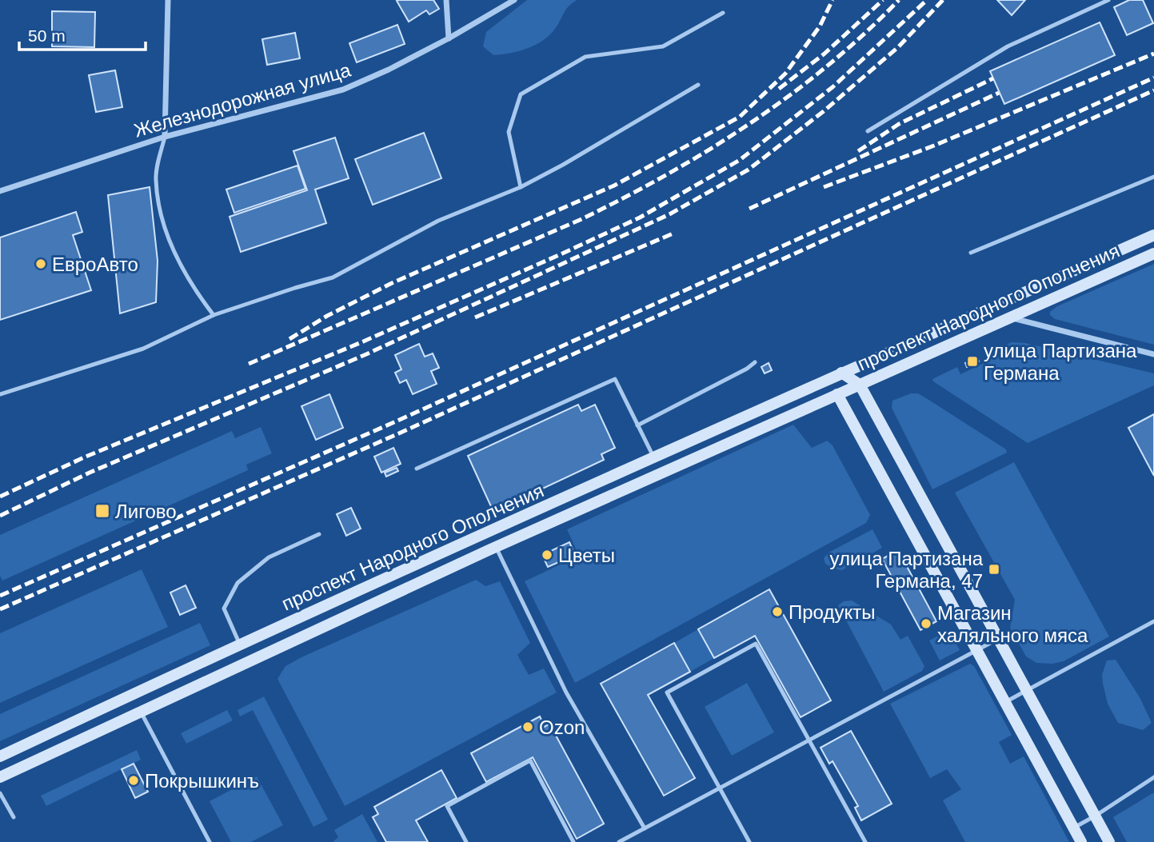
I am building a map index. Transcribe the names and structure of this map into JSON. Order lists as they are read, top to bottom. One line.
{"streets":{"main road":["проспект Народного Ополчения"],"street":["Железнодорожная улица"]},"places":{"other":["ЕвроАвто","Цветы","Продукты","Магазин халяльного мяса","Ozon","Покрышкинъ"],"transit":["улица Партизана Германа","Лигово","улица Партизана Германа, 47"]},"scale_bar":"50 m"}
